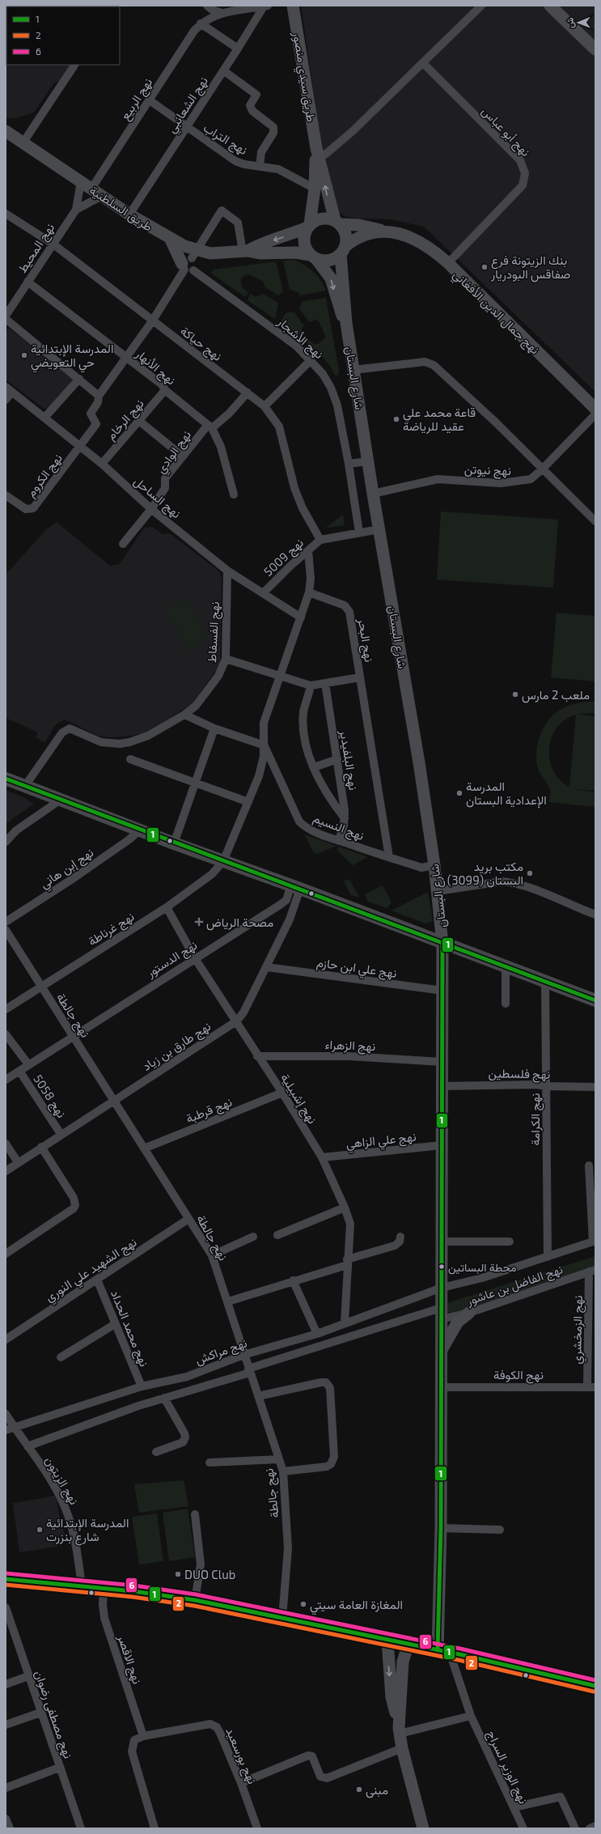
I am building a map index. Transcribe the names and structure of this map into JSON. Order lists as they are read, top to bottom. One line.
{"streets":{"main road":["طريق سيدي منصور","طريق السلطنية","نهج جمال الدين الأفغاني","شارع البستان"],"street":["نهج الربيع","نهج الشعانبي","نهج أبو عباس","نهج التراب","نهج المحيط","نهج الأشجار","نهج حياكة","نهج الأنهار","نهج الرخام","نهج الوادي","نهج نيوتن","نهج الكروم","نهج الساحل","نهج 5009","نهج الفسفاط","نهج البحر","نهج البلفيدير","نهج النسيم","نهج إبن هاني","نهج غرناطة","نهج الدستور","نهج علي ابن حازم","نهج جالطة","نهج الزهراء","نهج طارق بن زياد","نهج فلسطين","نهج 5058","نهج إشبيلية","نهج قرطبة","نهج الكرامة","نهج علي الزاهي","نهج الشهيد علي النوري","نهج الفاضل بن عاشور","نهج محمد الحداد","نهج الزمخشري","نهج مراكش","نهج الكوفة","نهج الزيتون","نهج الاقصر","نهج مصطفى رضوان","نهج بورسعيد","نهج الوزير السراج"]},"crossings":[["طريق سيدي منصور","نهج التراب"],["طريق سيدي منصور","طريق السلطنية"],["طريق سيدي منصور","نهج جمال الدين الأفغاني"],["طريق سيدي منصور","شارع البستان"],["نهج الربيع","نهج التراب"],["نهج الربيع","طريق السلطنية"],["نهج الشعانبي","نهج التراب"],["نهج الشعانبي","طريق السلطنية"],["نهج أبو عباس","نهج جمال الدين الأفغاني"],["طريق السلطنية","نهج المحيط"],["طريق السلطنية","نهج جمال الدين الأفغاني"],["طريق السلطنية","نهج الأشجار"],["طريق السلطنية","شارع البستان"],["نهج المحيط","نهج حياكة"],["نهج المحيط","نهج الأنهار"],["نهج جمال الدين الأفغاني","شارع البستان"],["نهج حياكة","نهج الوادي"],["نهج حياكة","نهج 5009"],["نهج الأنهار","نهج الرخام"],["نهج الأنهار","نهج الوادي"],["شارع البستان","نهج نيوتن"],["شارع البستان","نهج النسيم"],["شارع البستان","نهج علي ابن حازم"],["شارع البستان","نهج الزهراء"],["شارع البستان","نهج فلسطين"],["شارع البستان","نهج علي الزاهي"],["شارع البستان","نهج الفاضل بن عاشور"],["شارع البستان","نهج مراكش"],["شارع البستان","نهج الكوفة"],["شارع البستان","نهج الوزير السراج"],["نهج الرخام","نهج الساحل"],["نهج الوادي","نهج الساحل"],["نهج الكروم","نهج الساحل"],["نهج الساحل","نهج 5009"],["نهج الساحل","نهج الفسفاط"],["نهج البحر","نهج النسيم"],["نهج البلفيدير","نهج النسيم"],["نهج النسيم","نهج غرناطة"],["نهج غرناطة","نهج جالطة"],["نهج غرناطة","نهج إشبيلية"],["نهج الدستور","نهج جالطة"],["نهج الدستور","نهج طارق بن زياد"],["نهج الدستور","نهج 5058"],["نهج الدستور","نهج إشبيلية"],["نهج علي ابن حازم","نهج طارق بن زياد"],["نهج جالطة","نهج طارق بن زياد"],["نهج جالطة","نهج قرطبة"],["نهج جالطة","نهج الشهيد علي النوري"],["نهج جالطة","نهج الفاضل بن عاشور"],["نهج جالطة","نهج مراكش"],["نهج الزهراء","نهج إشبيلية"],["نهج طارق بن زياد","نهج 5058"],["نهج طارق بن زياد","نهج إشبيلية"],["نهج فلسطين","نهج الكرامة"],["نهج إشبيلية","نهج قرطبة"],["نهج إشبيلية","نهج علي الزاهي"],["نهج إشبيلية","نهج مراكش"],["نهج الكرامة","نهج مراكش"],["نهج الشهيد علي النوري","نهج محمد الحداد"],["نهج الفاضل بن عاشور","نهج الزمخشري"],["نهج الفاضل بن عاشور","نهج الزيتون"],["نهج محمد الحداد","نهج مراكش"],["نهج الزمخشري","نهج الكوفة"],["نهج مراكش","نهج الزيتون"],["نهج الاقصر","نهج بورسعيد"]],"places":{"other":["بنك الزيتونة فرع صفاقس البودريار","المدرسة الإبتدائية حي التعويضي","قاعة محمد علي عقيد للرياضة","ملعب 2 مارس","المدرسة الإعدادية البستان","مكتب بريد البستان (3099)","محطة البساتين","المدرسة الإبتدائية شارع بنزرت","DUO Club","المغازة العامة سيتي","مبنى"],"health":["مصحة الرياض"]},"lines":["transit line 1","transit line 6","transit line 2"],"legend":["1","2","6"],"north":"left"}
